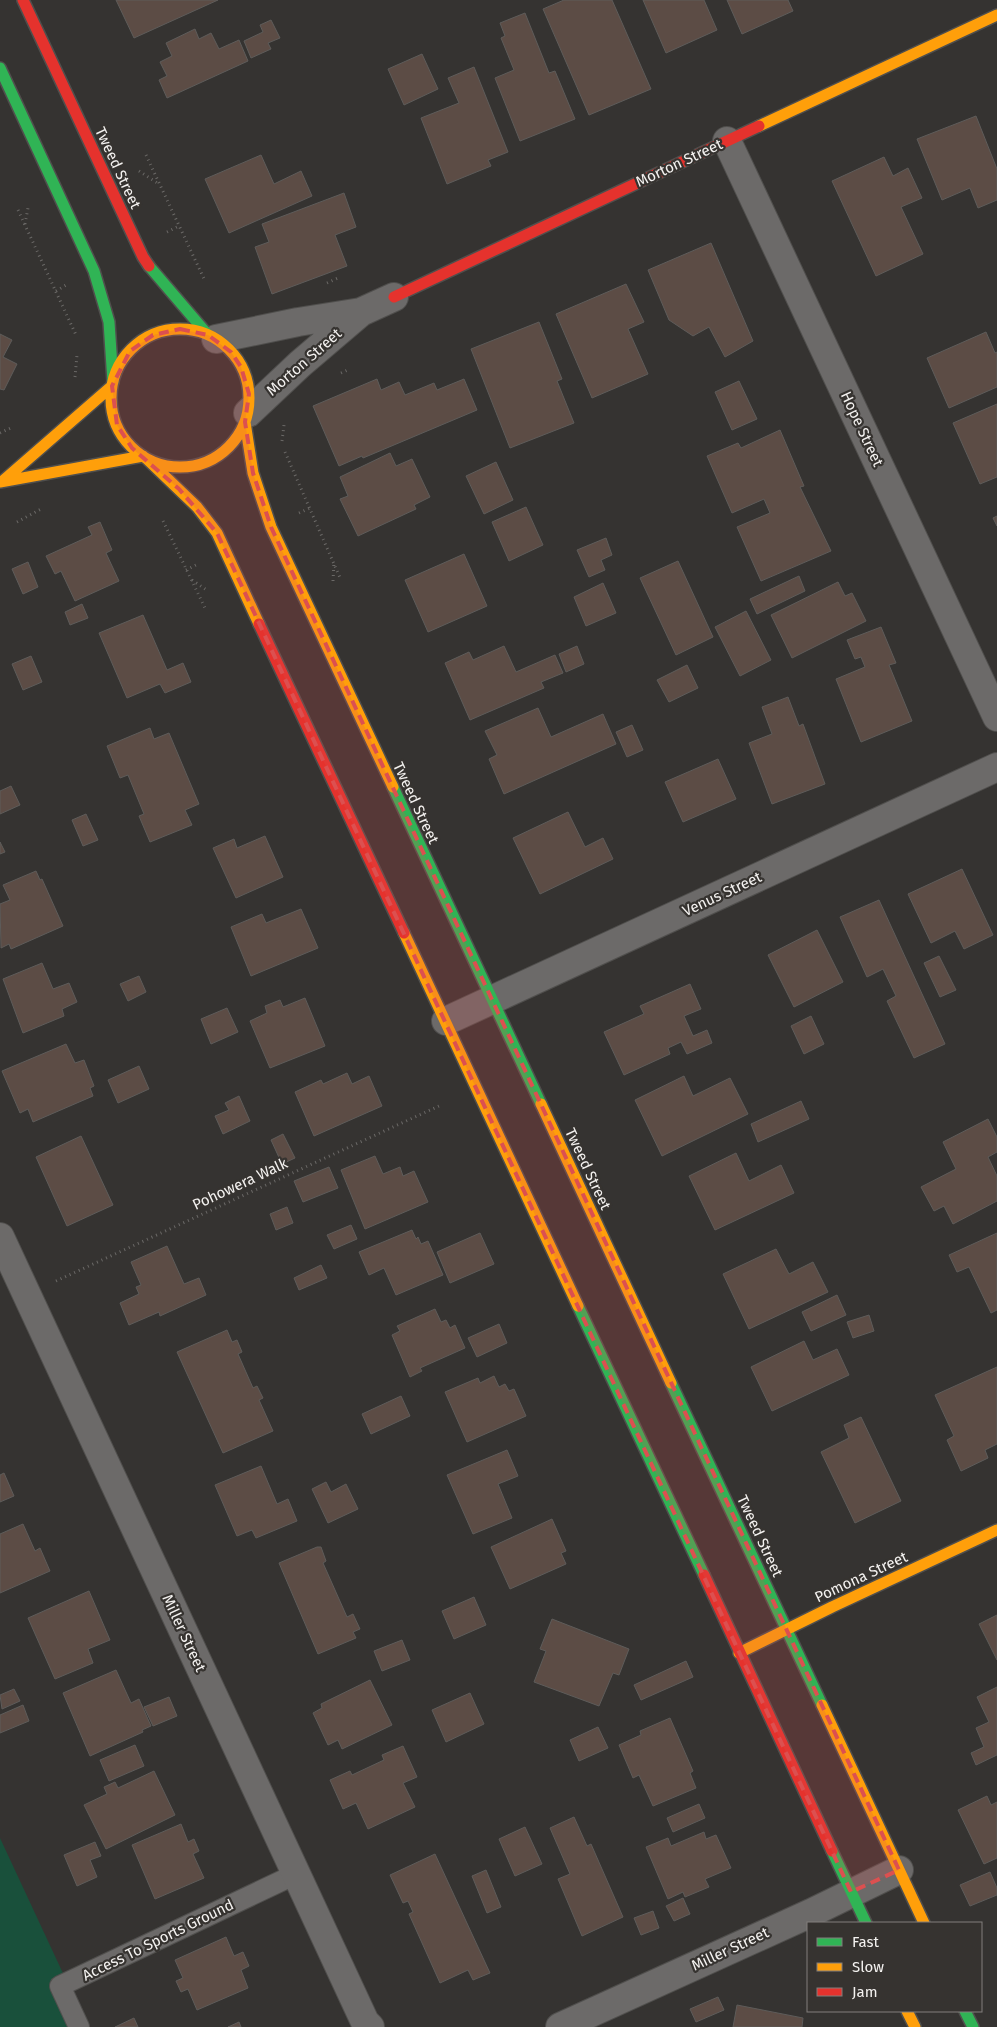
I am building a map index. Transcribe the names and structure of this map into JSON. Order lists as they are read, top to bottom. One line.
{"streets":{"main road":["Morton Street","Tweed Street","Pomona Street"],"street":["Hope Street","Venus Street","Miller Street"],"lane":["Access To Sports Ground"],"path":["Pohowera Walk"]},"crossings":[["Morton Street","Tweed Street"],["Morton Street","Hope Street"],["Tweed Street","Venus Street"],["Tweed Street","Pomona Street"],["Tweed Street","Miller Street"],["Miller Street","Access To Sports Ground"]],"legend":["Fast","Slow","Jam"]}
